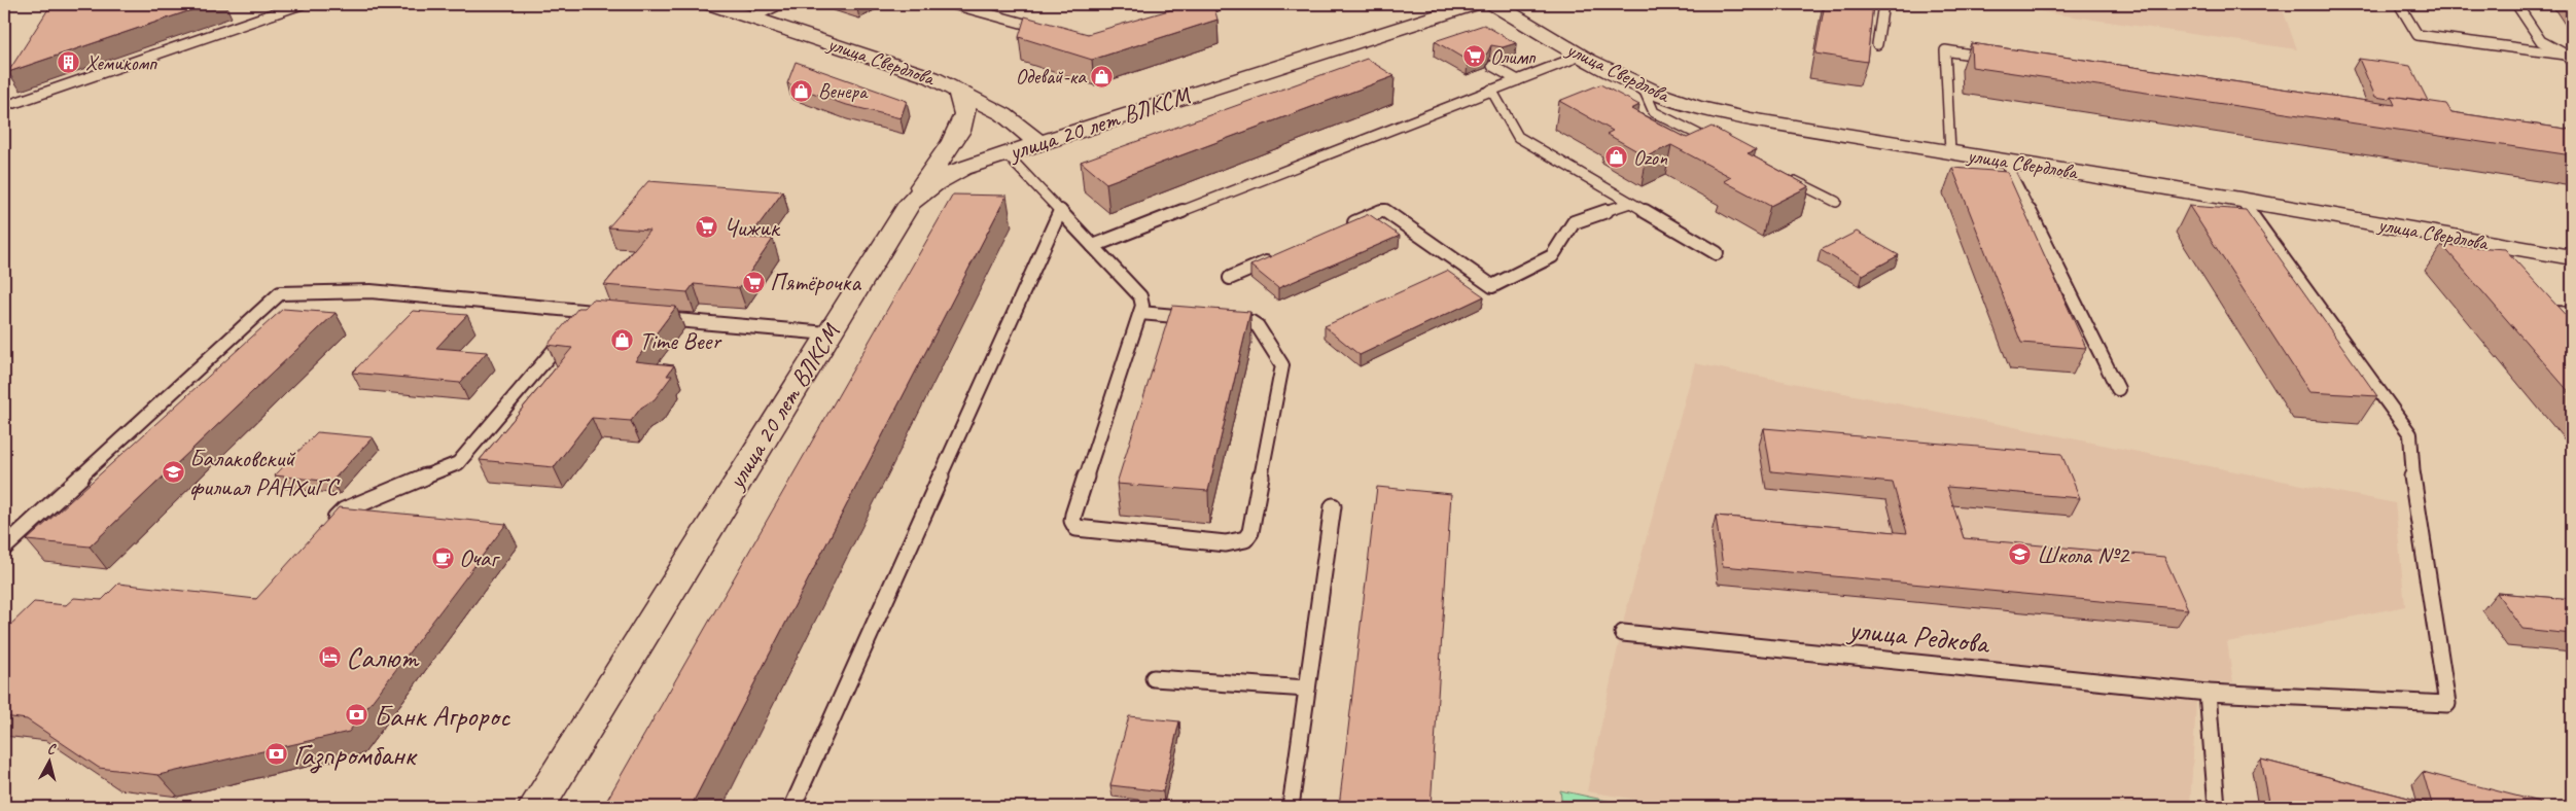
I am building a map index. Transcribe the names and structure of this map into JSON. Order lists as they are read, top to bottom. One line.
{"streets":{"street":["улица Свердлова","улица 20 лет ВЛКСМ"],"lane":["улица Редкова"]},"crossings":[["улица Свердлова","улица 20 лет ВЛКСМ"],["улица Свердлова","улица Редкова"]],"places":{"supermarket":["Олимп","Чижик","Пятёрочка"],"building":["Хемикомп"],"shop":["Одевай-ка","Венера","Ozon","Time Beer"],"school or university":["Балаковский филиал РАНХиГС","Школа №2"],"cafe":["Очаг"],"hotel":["Салют"],"bank":["Банк Агророс","Газпромбанк"]},"north":"top"}
